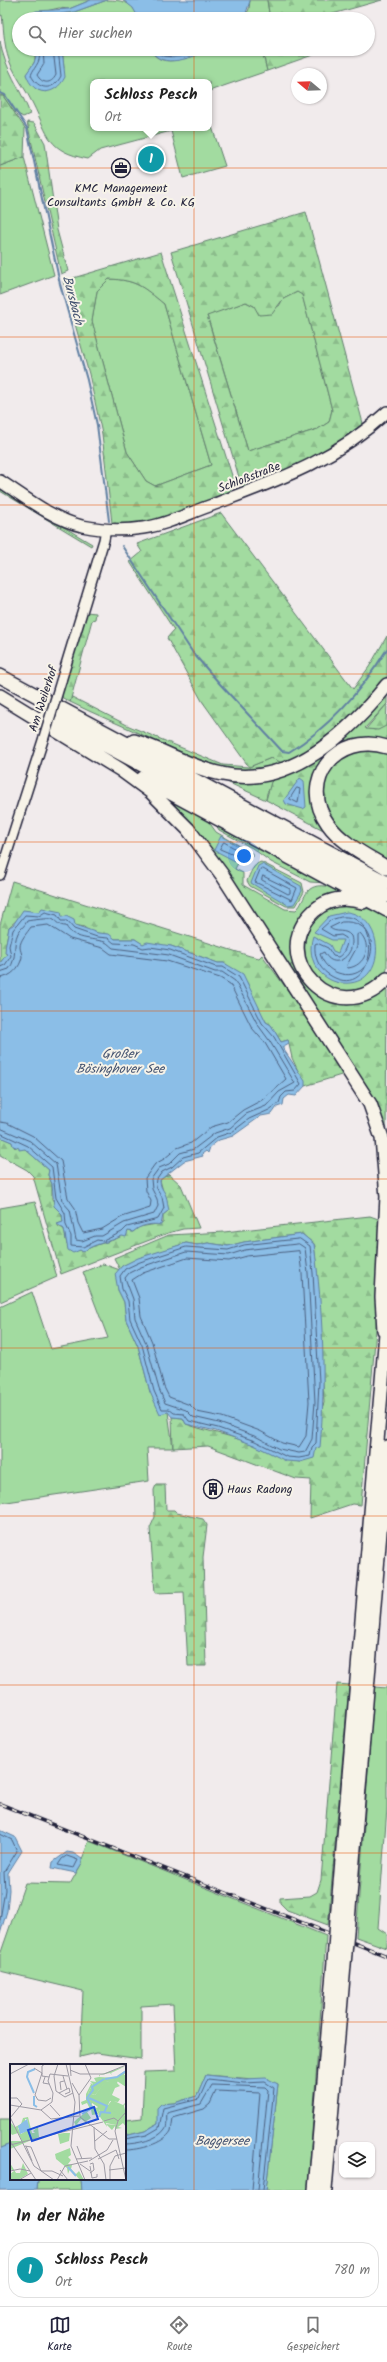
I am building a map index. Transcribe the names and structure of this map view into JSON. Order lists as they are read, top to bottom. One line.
{"streets":{"main road":["Schloßstraße"],"street":["Am Weilerhof"]},"crossings":[["Schloßstraße","Am Weilerhof"]],"water":["Bursbach","Großer Bösinghover See","Baggersee"],"places":{"office":["KMC Management Consultants GmbH & Co. KG"],"building":["Haus Radong"]},"north":"left","page":{"search":"Hier suchen","popup":["Schloss Pesch","Ort"],"pins":"1","heading":"In der Nähe","list":[{"mark":"1","name":"Schloss Pesch","note":"Ort","value":"780 m"}],"nav":["Karte","Route","Gespeichert"]}}
